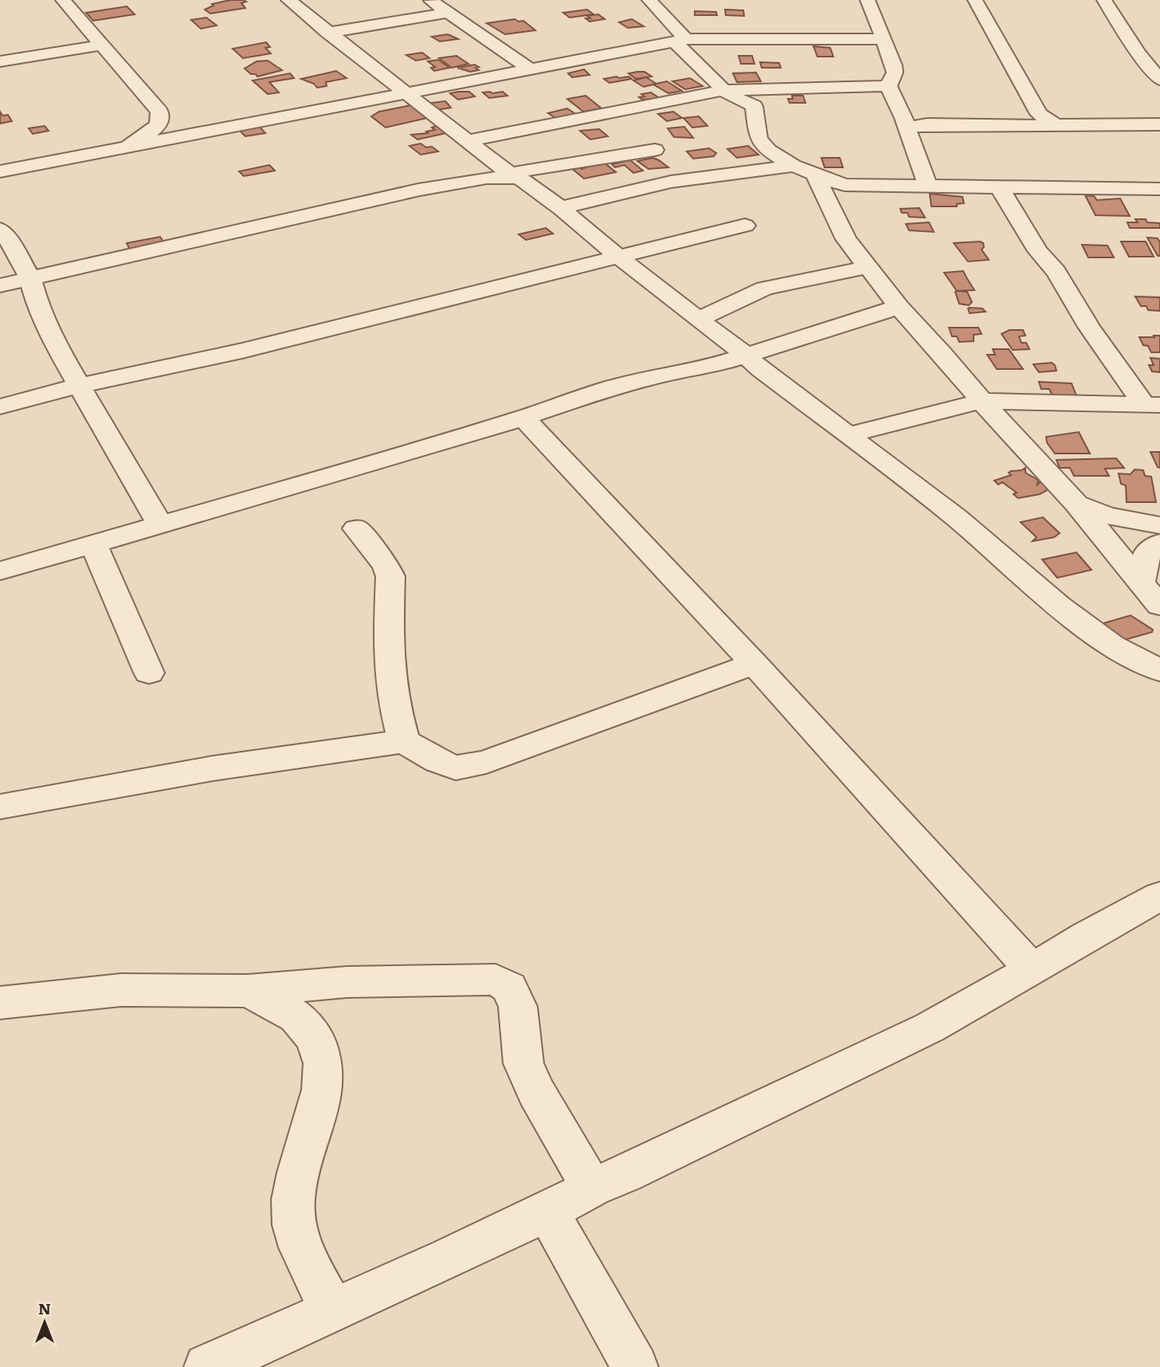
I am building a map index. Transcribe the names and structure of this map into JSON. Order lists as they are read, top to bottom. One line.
{"north":"top"}
